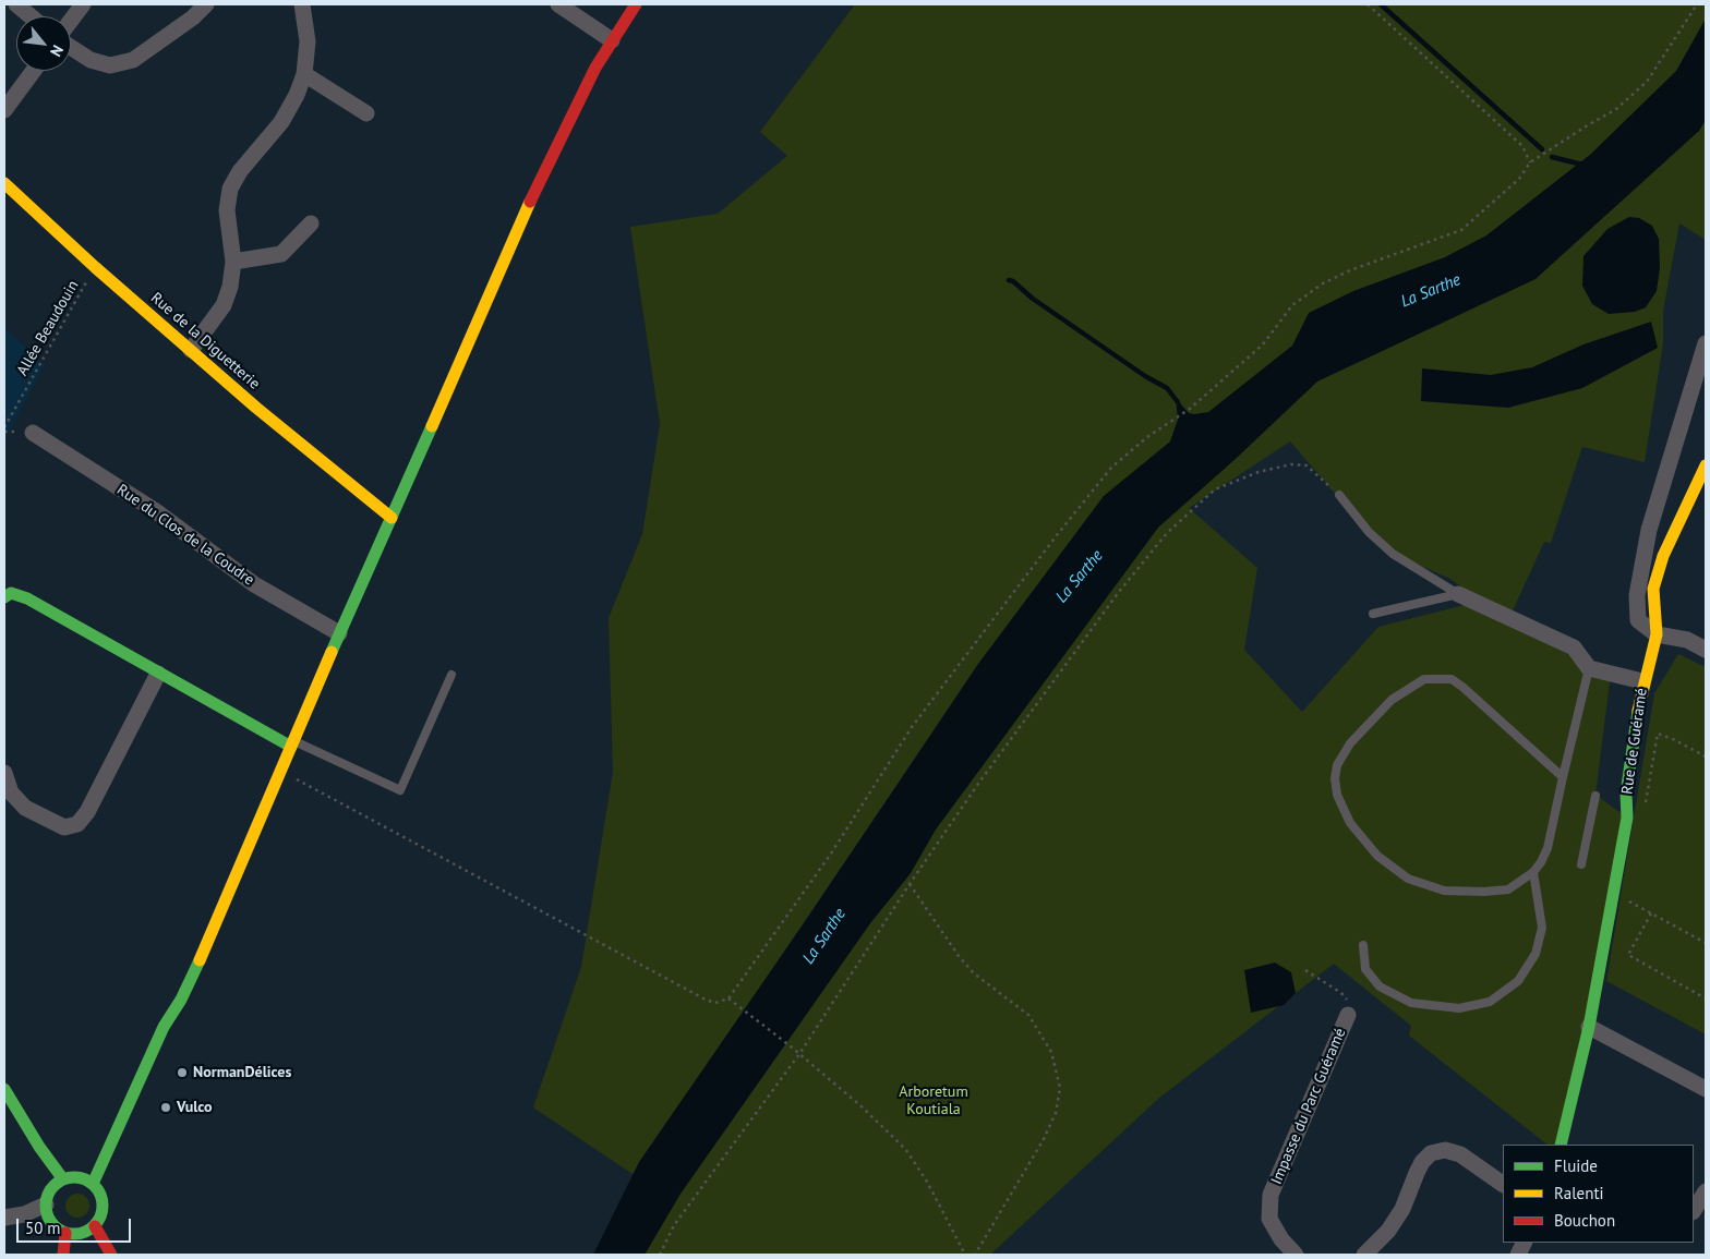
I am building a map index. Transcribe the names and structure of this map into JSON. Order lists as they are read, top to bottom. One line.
{"streets":{"street":["Rue de la Diguetterie","Rue du Clos de la Coudre","Rue de Guéramé","Impasse du Parc Guéramé"],"path":["Allée Beaudouin"]},"crossings":[["Allée Beaudouin","Rue de la Diguetterie"]],"water":["La Sarthe"],"parks":["Arboretum Koutiala"],"places":["NormanDélices","Vulco"],"legend":["Fluide","Ralenti","Bouchon"],"scale_bar":"50 m","north":"bottom right"}
